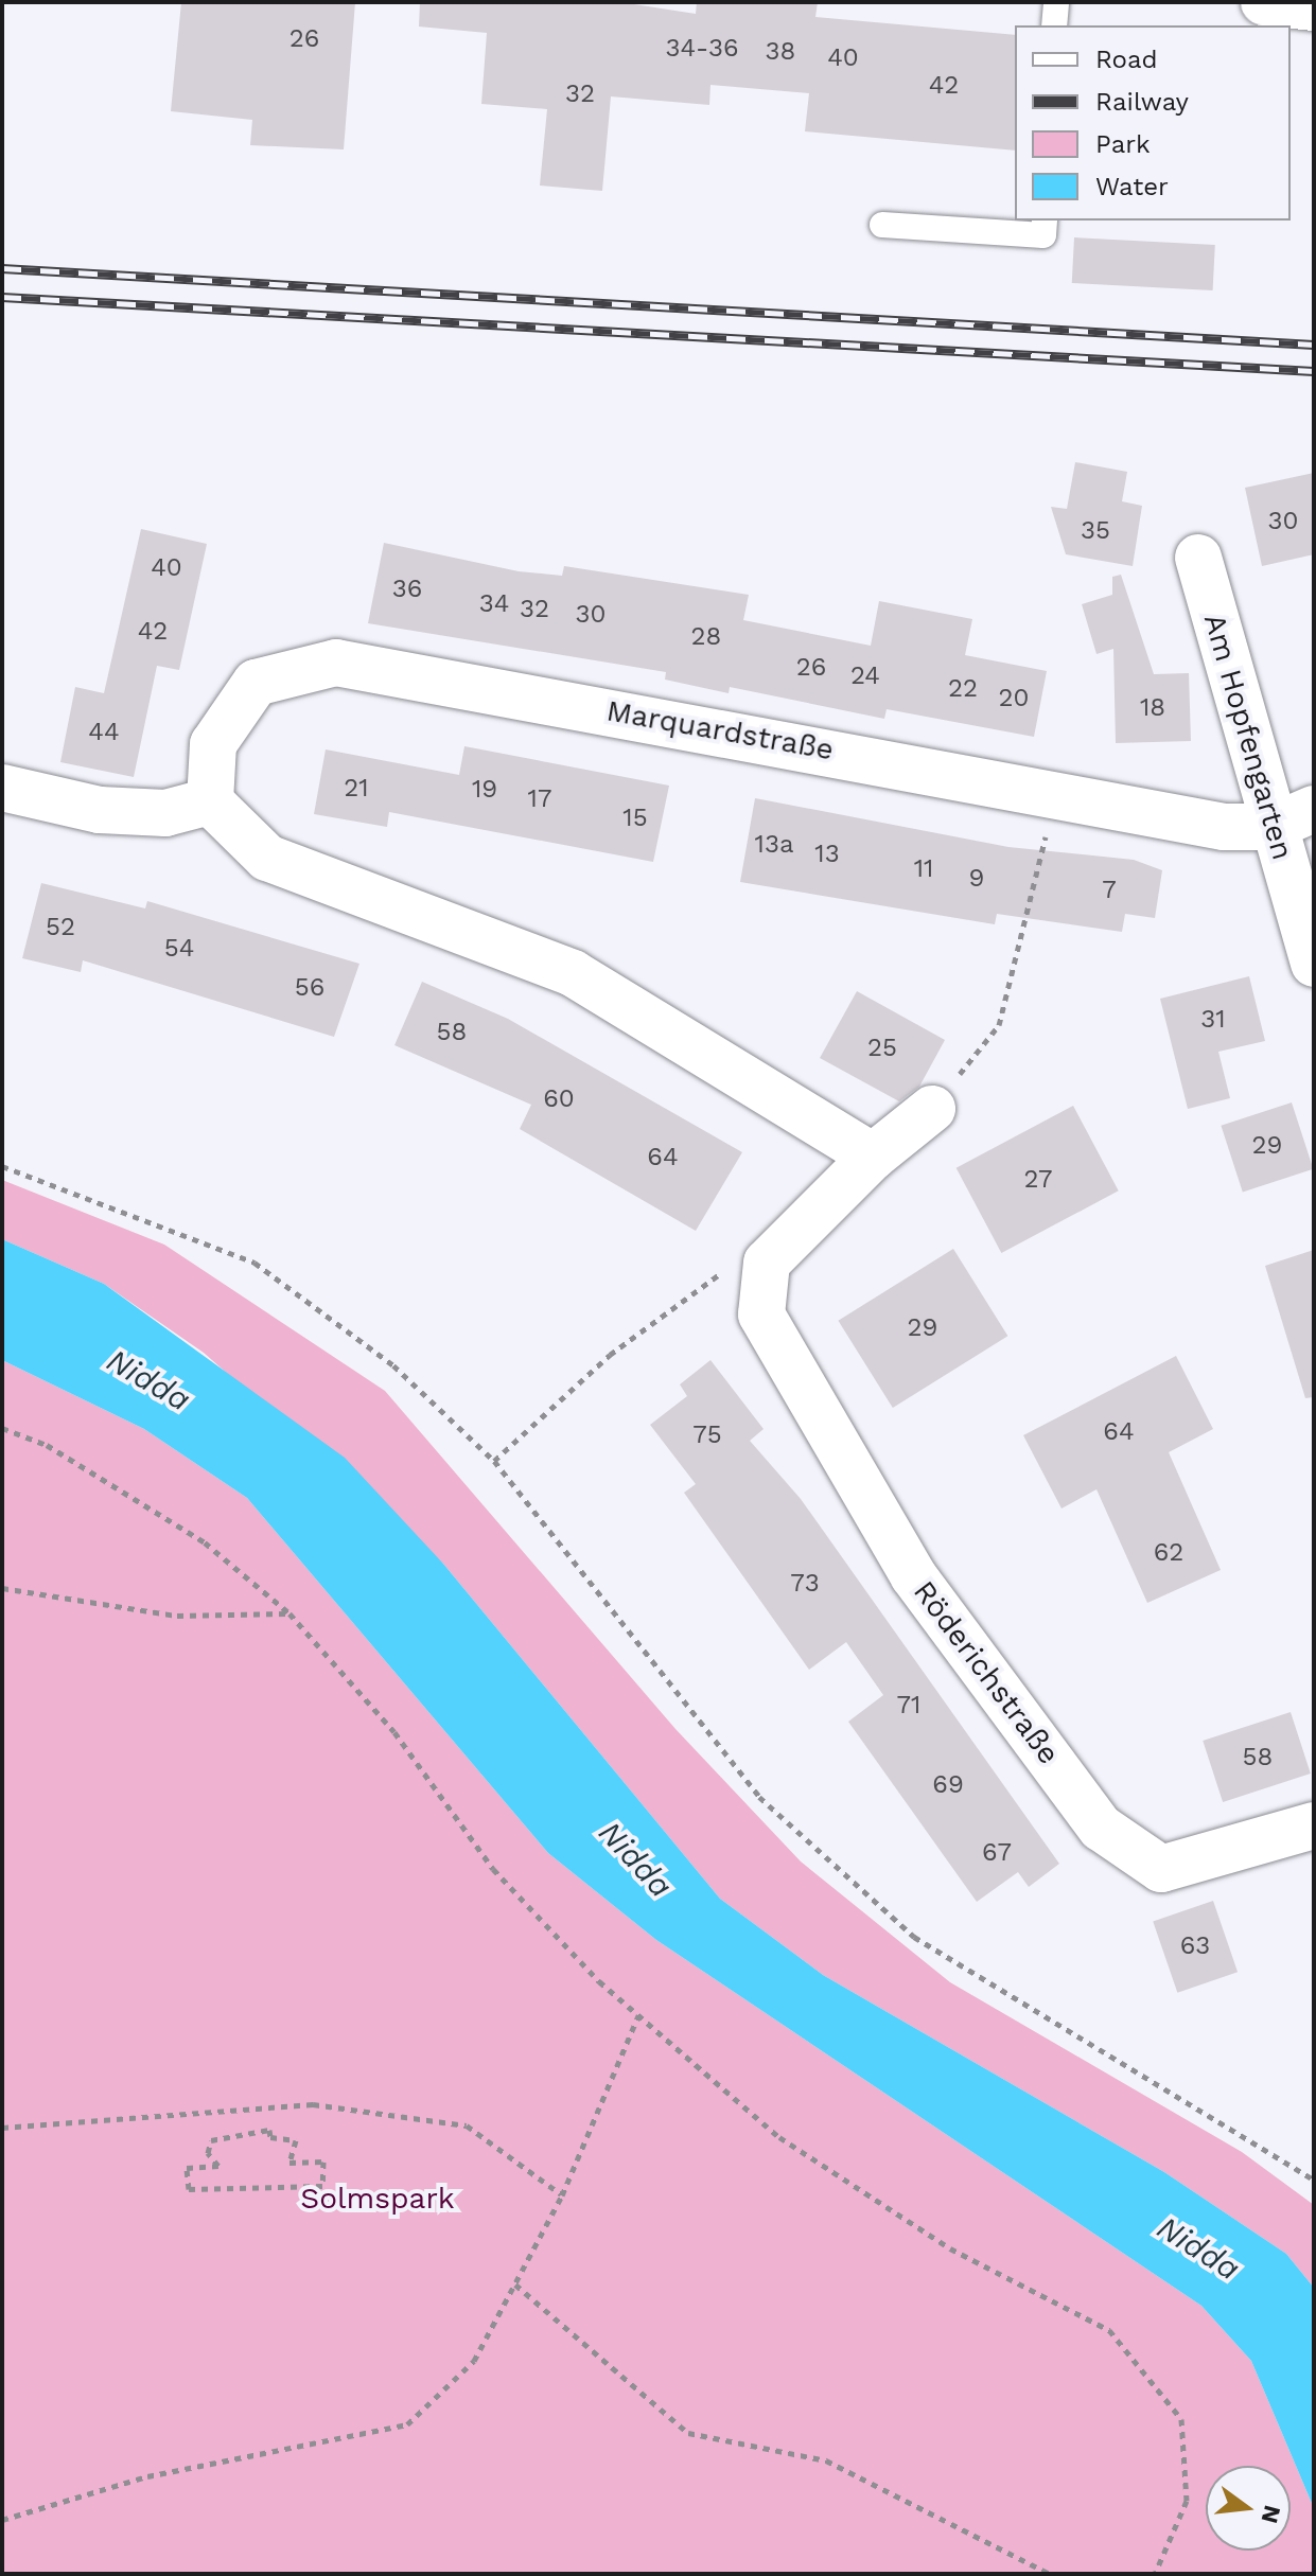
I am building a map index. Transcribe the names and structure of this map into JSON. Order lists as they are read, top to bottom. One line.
{"streets":{"street":["Marquardstraße","Am Hopfengarten","Röderichstraße"]},"crossings":[["Marquardstraße","Am Hopfengarten"]],"water":["Nidda"],"parks":["Solmspark"],"house_numbers":["26","34-36","38","40","42","32","30","35","40","36","34","32","30","42","28","26","24","22","20","18","44","21","19","17","15","13a","13","11","9","7","52","54","56","31","58","25","60","29","64","27","29","64","75","62","73","71","58","69","67","63"],"legend":["Road","Railway","Park","Water"],"north":"right"}
